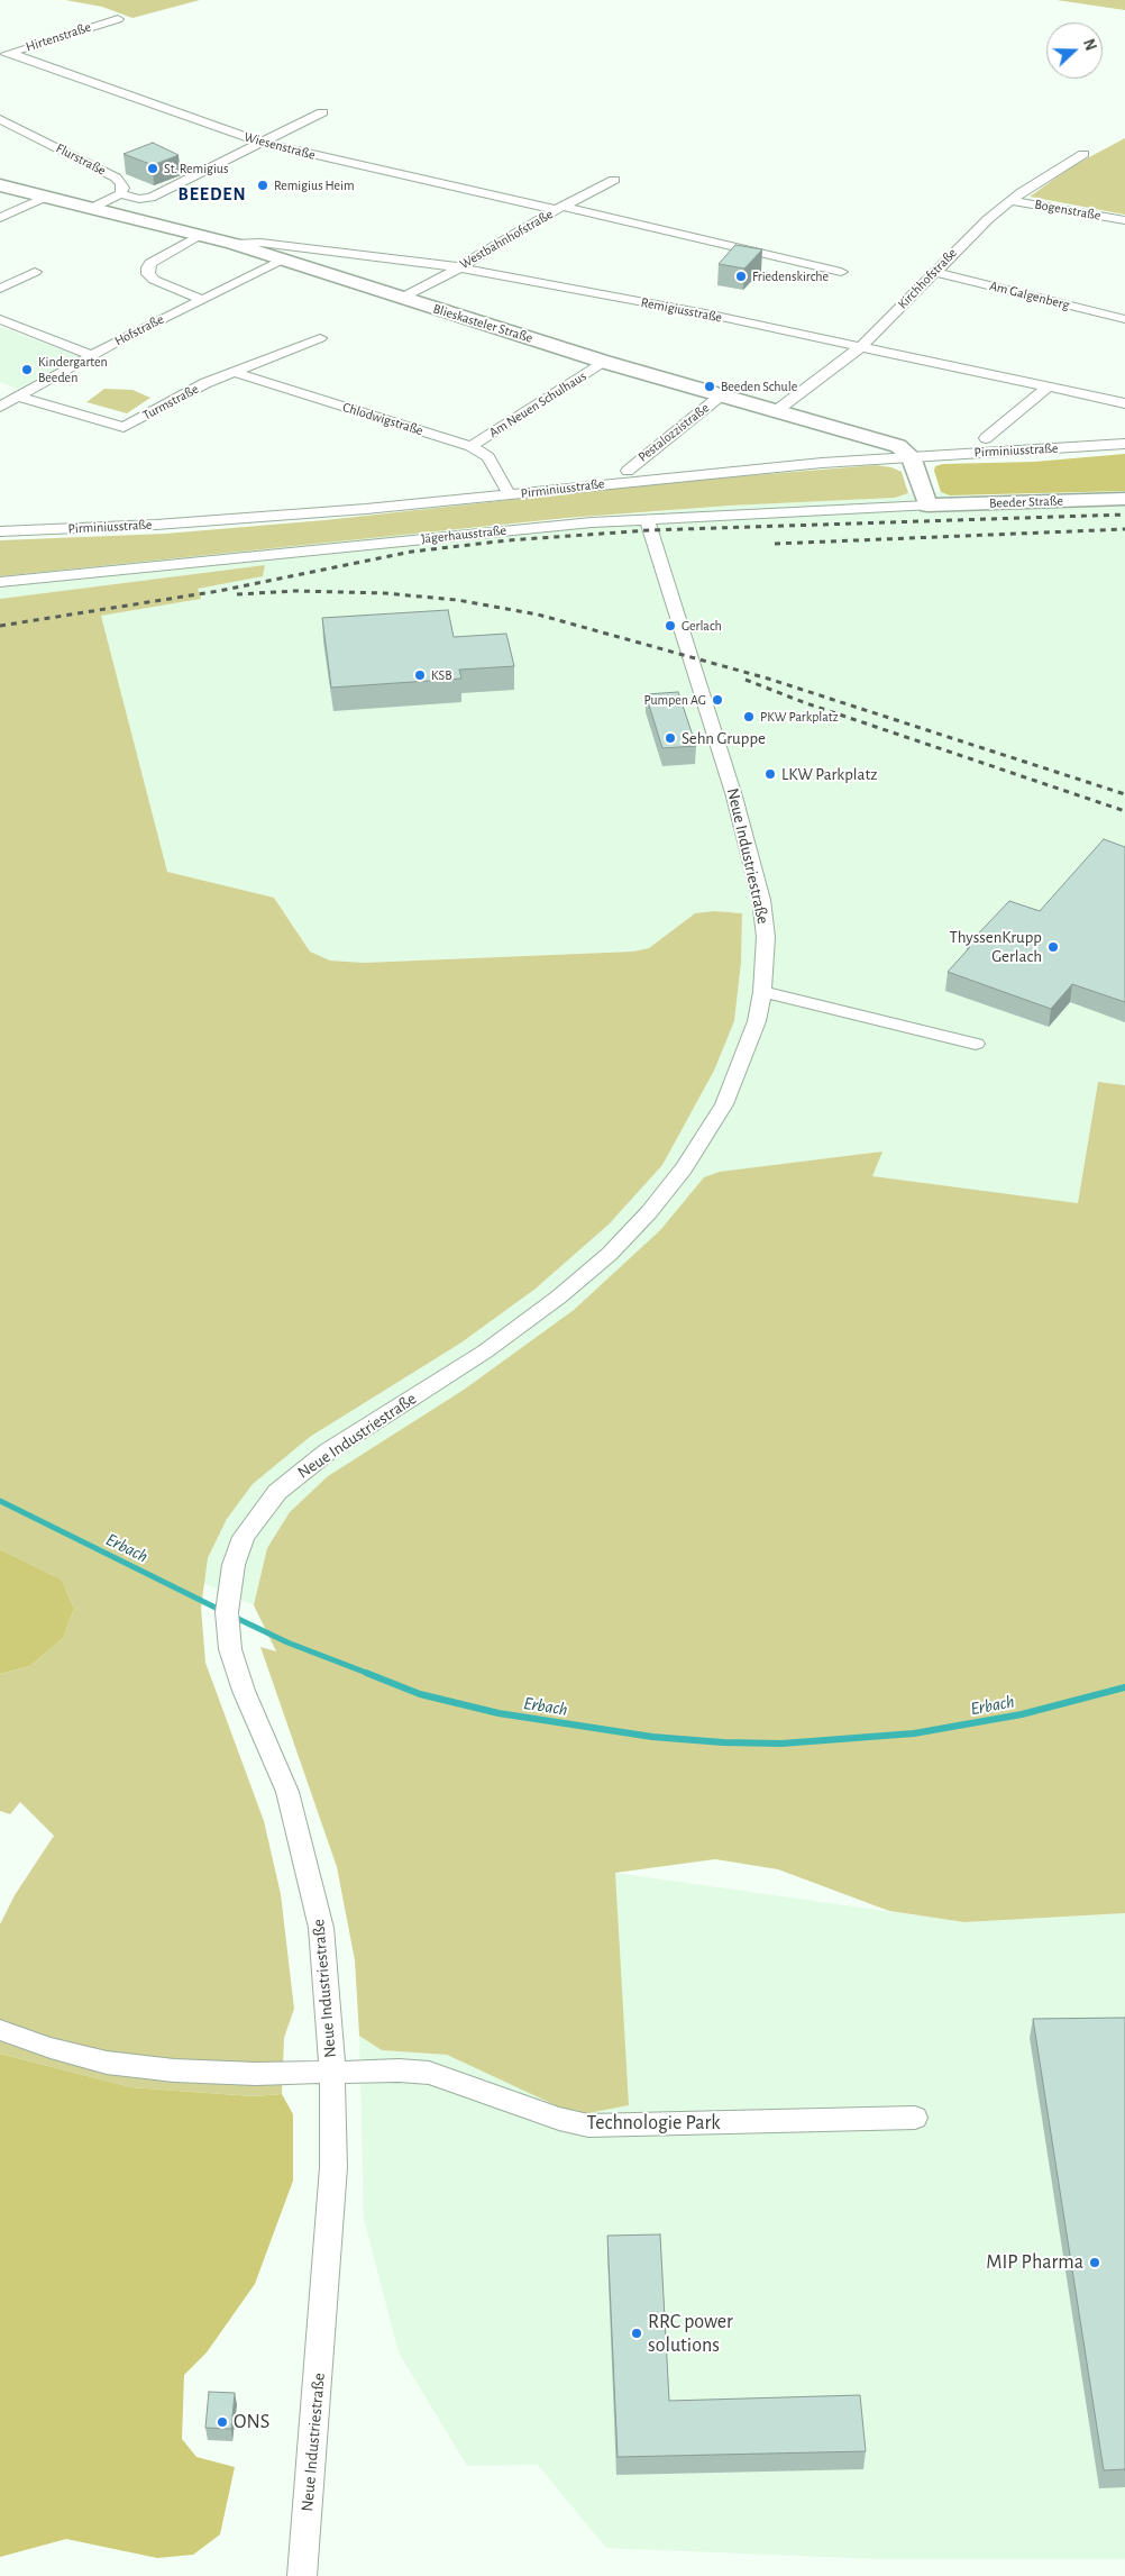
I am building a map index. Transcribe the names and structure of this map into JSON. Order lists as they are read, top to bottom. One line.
{"streets":{"street":["Hirtenstraße","Wiesenstraße","Flurstraße","Bogenstraße","Westbahnhofstraße","Kirchhofstraße","Am Galgenberg","Remigiusstraße","Blieskasteler Straße","Hofstraße","Turmstraße","Am Neuen Schulhaus","Chlodwigstraße","Pestalozzistraße","Pirminiusstraße","Beeder Straße","Jägerhausstraße","Neue Industriestraße","Technologie Park"]},"crossings":[["Hirtenstraße","Wiesenstraße"],["Wiesenstraße","Westbahnhofstraße"],["Flurstraße","Blieskasteler Straße"],["Bogenstraße","Kirchhofstraße"],["Westbahnhofstraße","Remigiusstraße"],["Westbahnhofstraße","Blieskasteler Straße"],["Kirchhofstraße","Am Galgenberg"],["Kirchhofstraße","Remigiusstraße"],["Kirchhofstraße","Blieskasteler Straße"],["Remigiusstraße","Blieskasteler Straße"],["Blieskasteler Straße","Hofstraße"],["Blieskasteler Straße","Am Neuen Schulhaus"],["Blieskasteler Straße","Pestalozzistraße"],["Blieskasteler Straße","Pirminiusstraße"],["Hofstraße","Turmstraße"],["Turmstraße","Chlodwigstraße"],["Am Neuen Schulhaus","Chlodwigstraße"],["Chlodwigstraße","Pirminiusstraße"],["Beeder Straße","Jägerhausstraße"],["Jägerhausstraße","Neue Industriestraße"],["Neue Industriestraße","Technologie Park"]],"districts":["BEEDEN"],"water":["Erbach"],"places":["St. Remigius","Remigius Heim","Friedenskirche","Kindergarten Beeden","Beeden Schule","Gerlach","KSB","Pumpen AG","PKW Parkplatz","Sehn Gruppe","LKW Parkplatz","ThyssenKrupp Gerlach","MIP Pharma","RRC power solutions","ONS"],"north":"right"}
